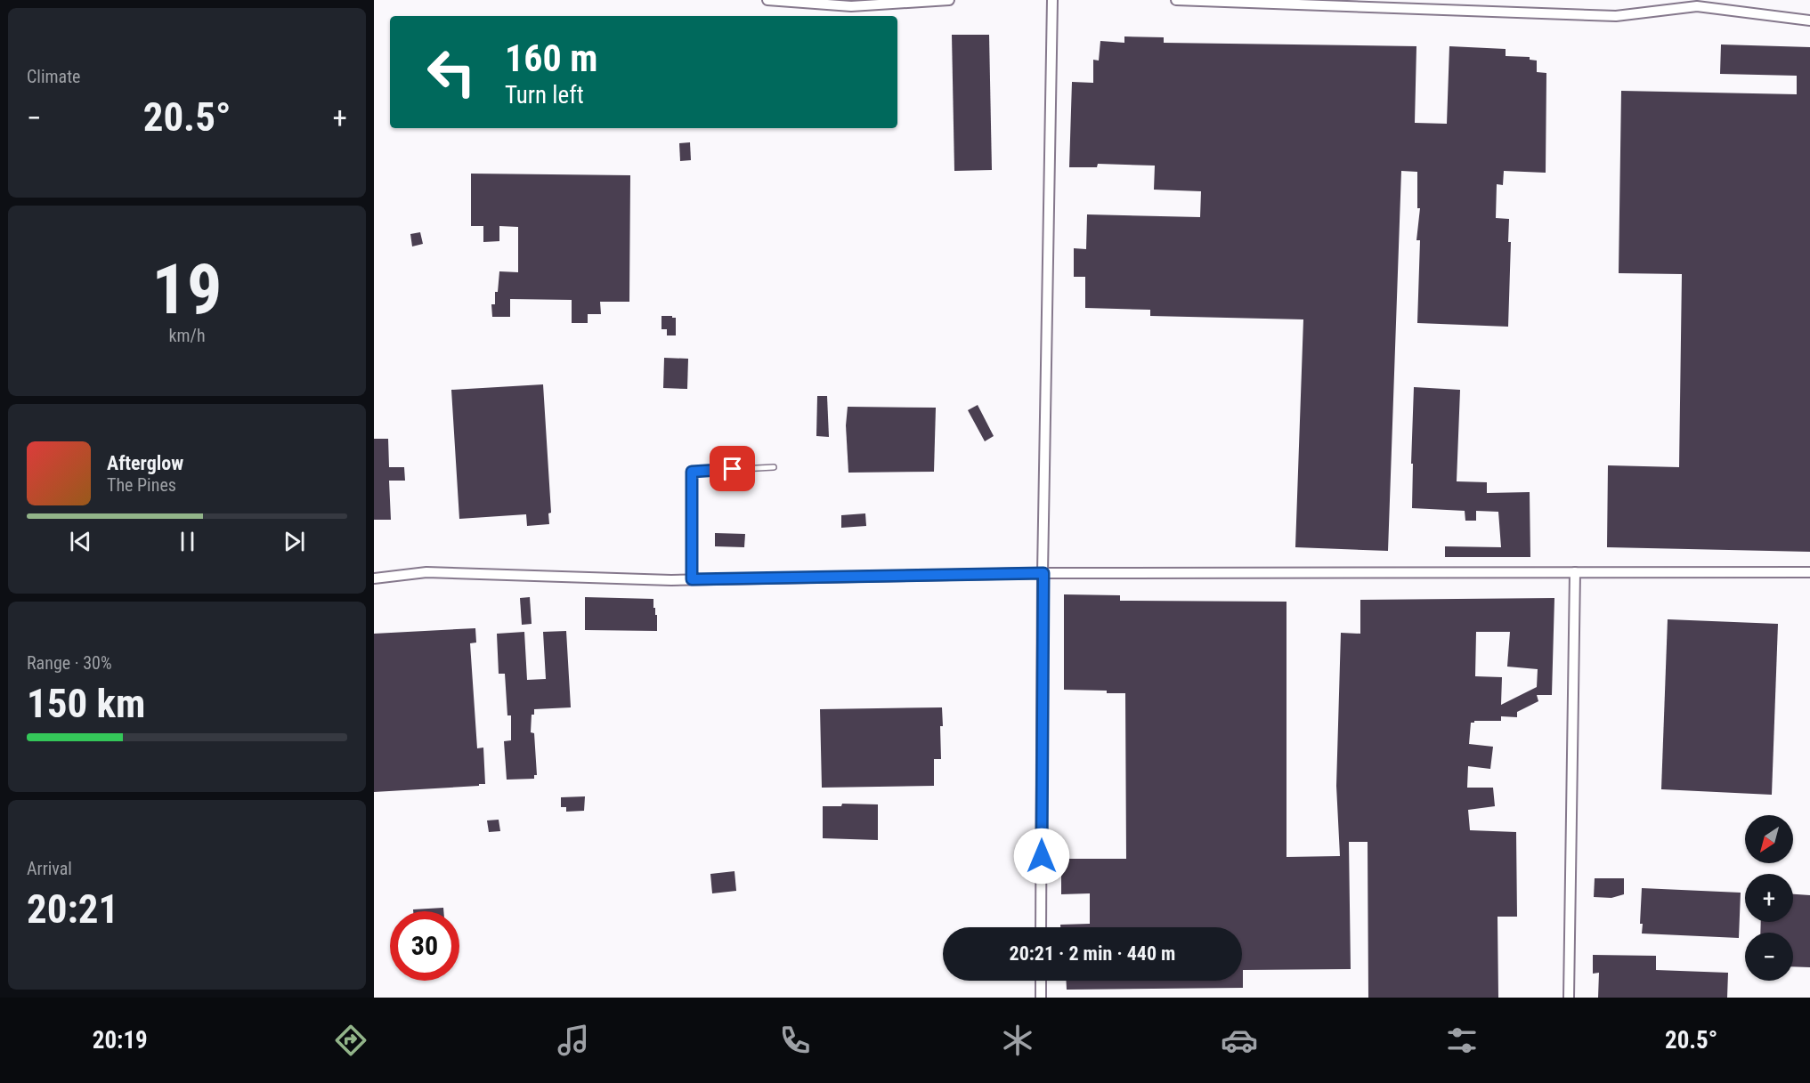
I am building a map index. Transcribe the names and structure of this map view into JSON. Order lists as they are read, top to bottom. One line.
{"north":"bottom left","page":{"tile":["Climate",["19","km/h"],["Range · 30%","150 km"],["Arrival","20:21"]],"turn":["160 m","Turn left"],"heat":["−","20.5°","+"],"song":["Afterglow","The Pines"],"map_buttons":["+","−"],"limit":"30","trip":"20:21 · 2 min · 440 m","tabs":["20:19","20.5°"]}}
